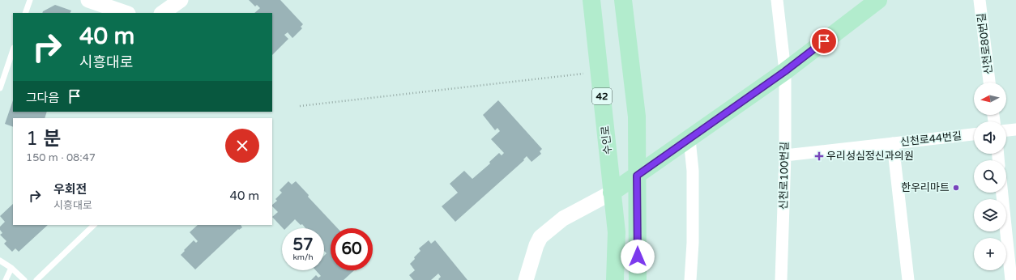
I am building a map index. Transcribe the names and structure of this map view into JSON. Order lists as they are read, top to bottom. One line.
{"streets":{"main road":["42","수인로"],"street":["신천로80번길","신천로44번길","신천로100번길"]},"crossings":[["신천로44번길","신천로100번길"]],"places":{"health":["우리성심정신과의원"],"other":["한우리마트"]},"north":"left","page":{"turn":["40 m","시흥대로"],"then":"그다음","map_buttons":"+","heading":["1 분","150 m · 08:47"],"list":[{"name":"우회전","note":"시흥대로","value":"40 m"}],"speed":"57 km/h","limit":"60"}}
